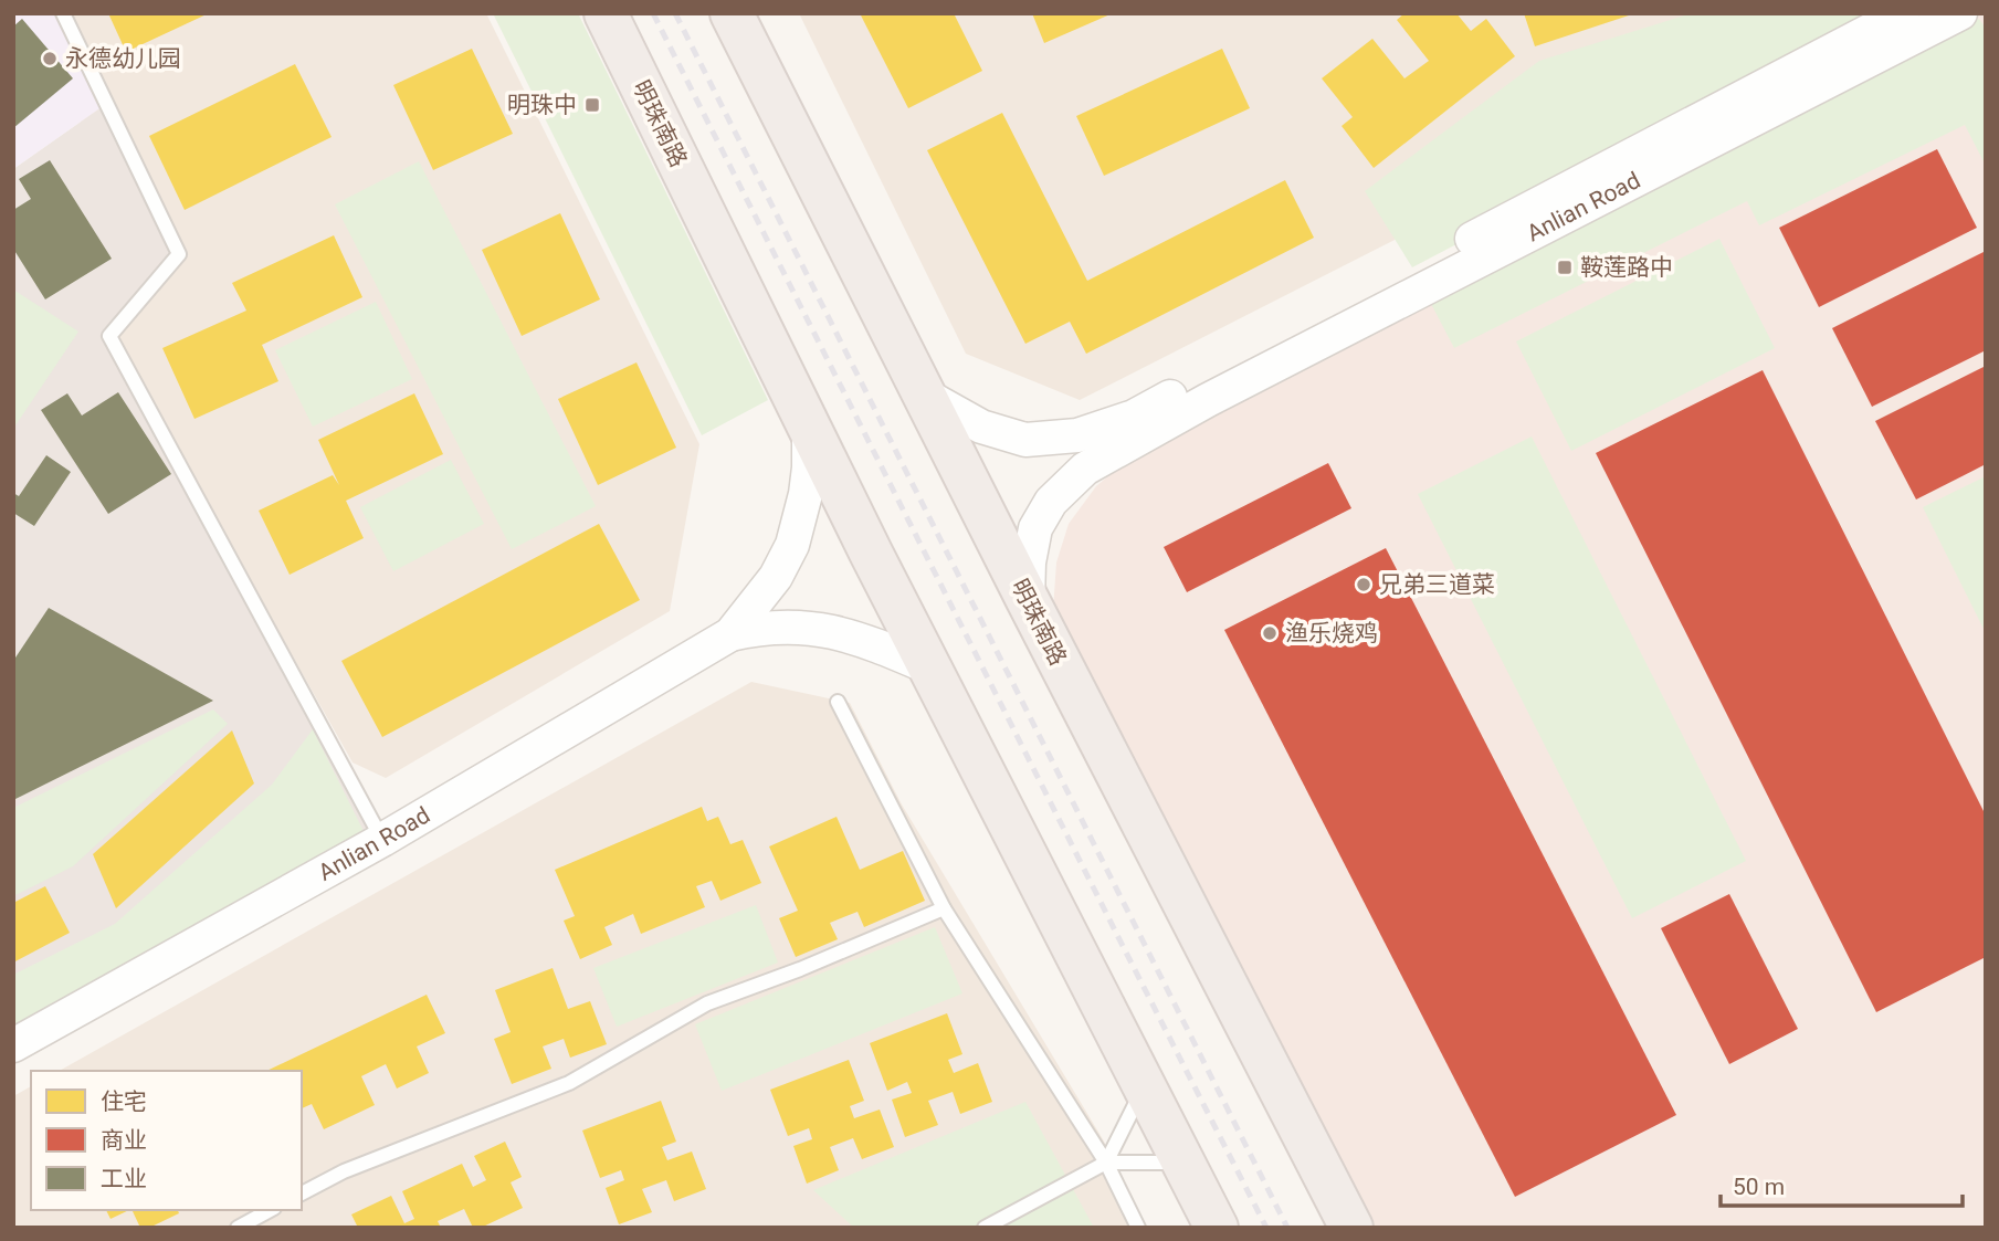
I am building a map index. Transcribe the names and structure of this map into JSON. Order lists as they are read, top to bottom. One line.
{"streets":{"highway":["明珠南路"],"street":["Anlian Road"]},"places":{"other":["永德幼儿园","兄弟三道菜","渔乐烧鸡"],"transit":["明珠中","鞍莲路中"]},"legend":["住宅","商业","工业"],"scale_bar":"50 m"}
